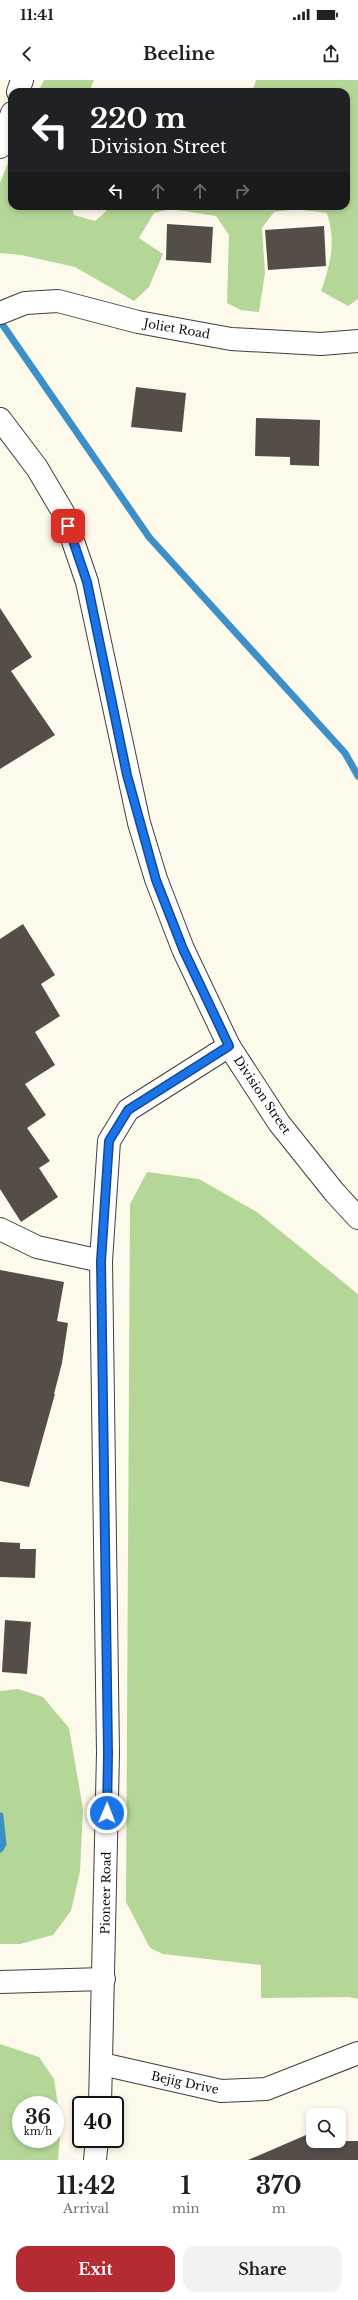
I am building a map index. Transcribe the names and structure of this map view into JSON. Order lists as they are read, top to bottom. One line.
{"streets":{"street":["Joliet Road","Division Street","Pioneer Road","Bejig Drive"]},"crossings":[["Division Street","Pioneer Road"],["Pioneer Road","Bejig Drive"]],"page":{"status":"11:41","header":"Beeline","turn":["220 m","Division Street"],"speed":"36 km/h","limit":"40","eta":["11:42","Arrival","1","min","370","m"],"buttons":["Exit","Share"]}}
